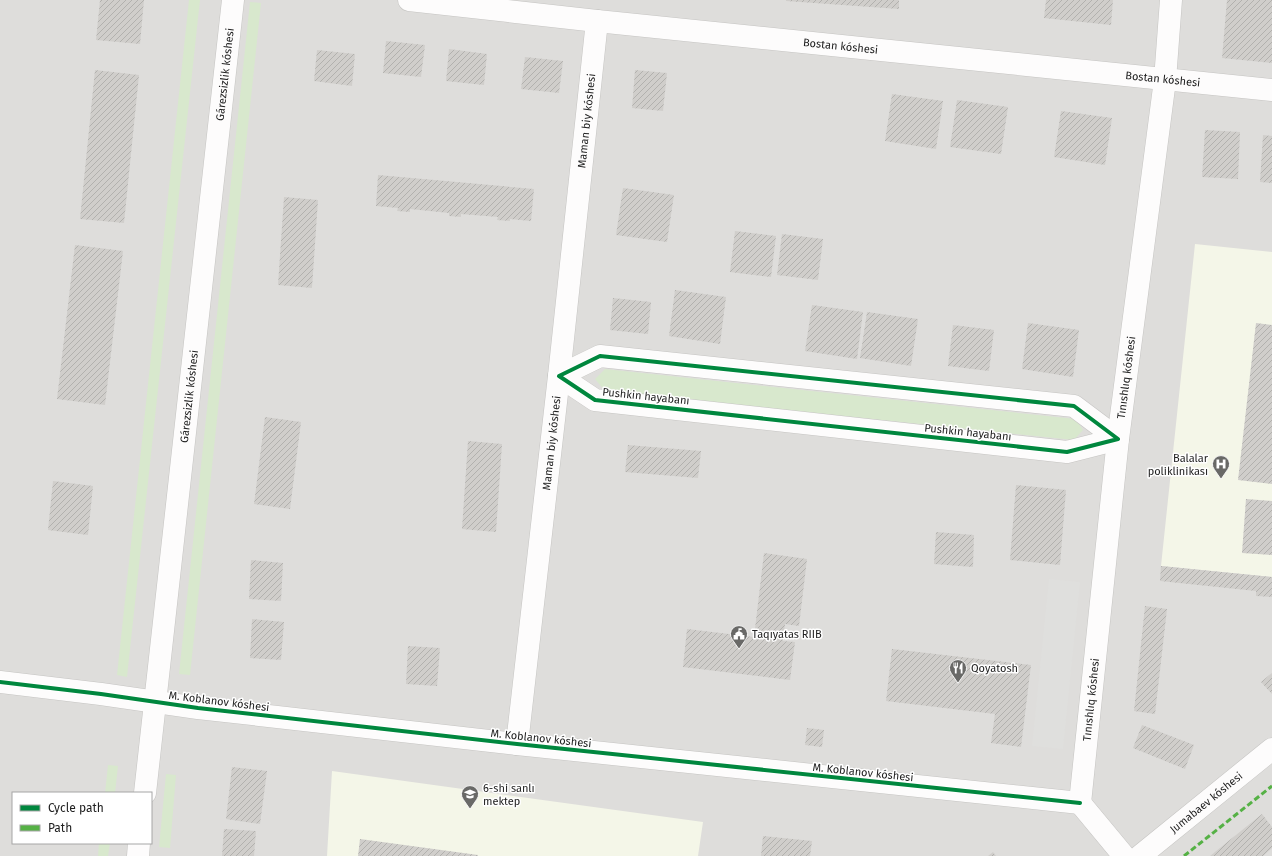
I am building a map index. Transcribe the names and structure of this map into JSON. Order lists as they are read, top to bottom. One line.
{"streets":{"street":["Bostan kóshesi","Gárezsizlik kóshesi","Maman biy kóshesi","Tınıshlıq kóshesi","Pushkin hayabanı","M. Koblanov kóshesi","Jumabaev kóshesi"]},"crossings":[["Bostan kóshesi","Maman biy kóshesi"],["Bostan kóshesi","Tınıshlıq kóshesi"],["Gárezsizlik kóshesi","M. Koblanov kóshesi"],["Maman biy kóshesi","Pushkin hayabanı"],["Maman biy kóshesi","M. Koblanov kóshesi"],["Tınıshlıq kóshesi","Pushkin hayabanı"],["Tınıshlıq kóshesi","M. Koblanov kóshesi"]],"places":{"hospital":["Balalar poliklinikası"],"public building":["Taqıyatas RIIB"],"restaurant":["Qoyatosh"],"school or university":["6-shi sanlı mektep"]},"legend":["Cycle path","Path"]}
